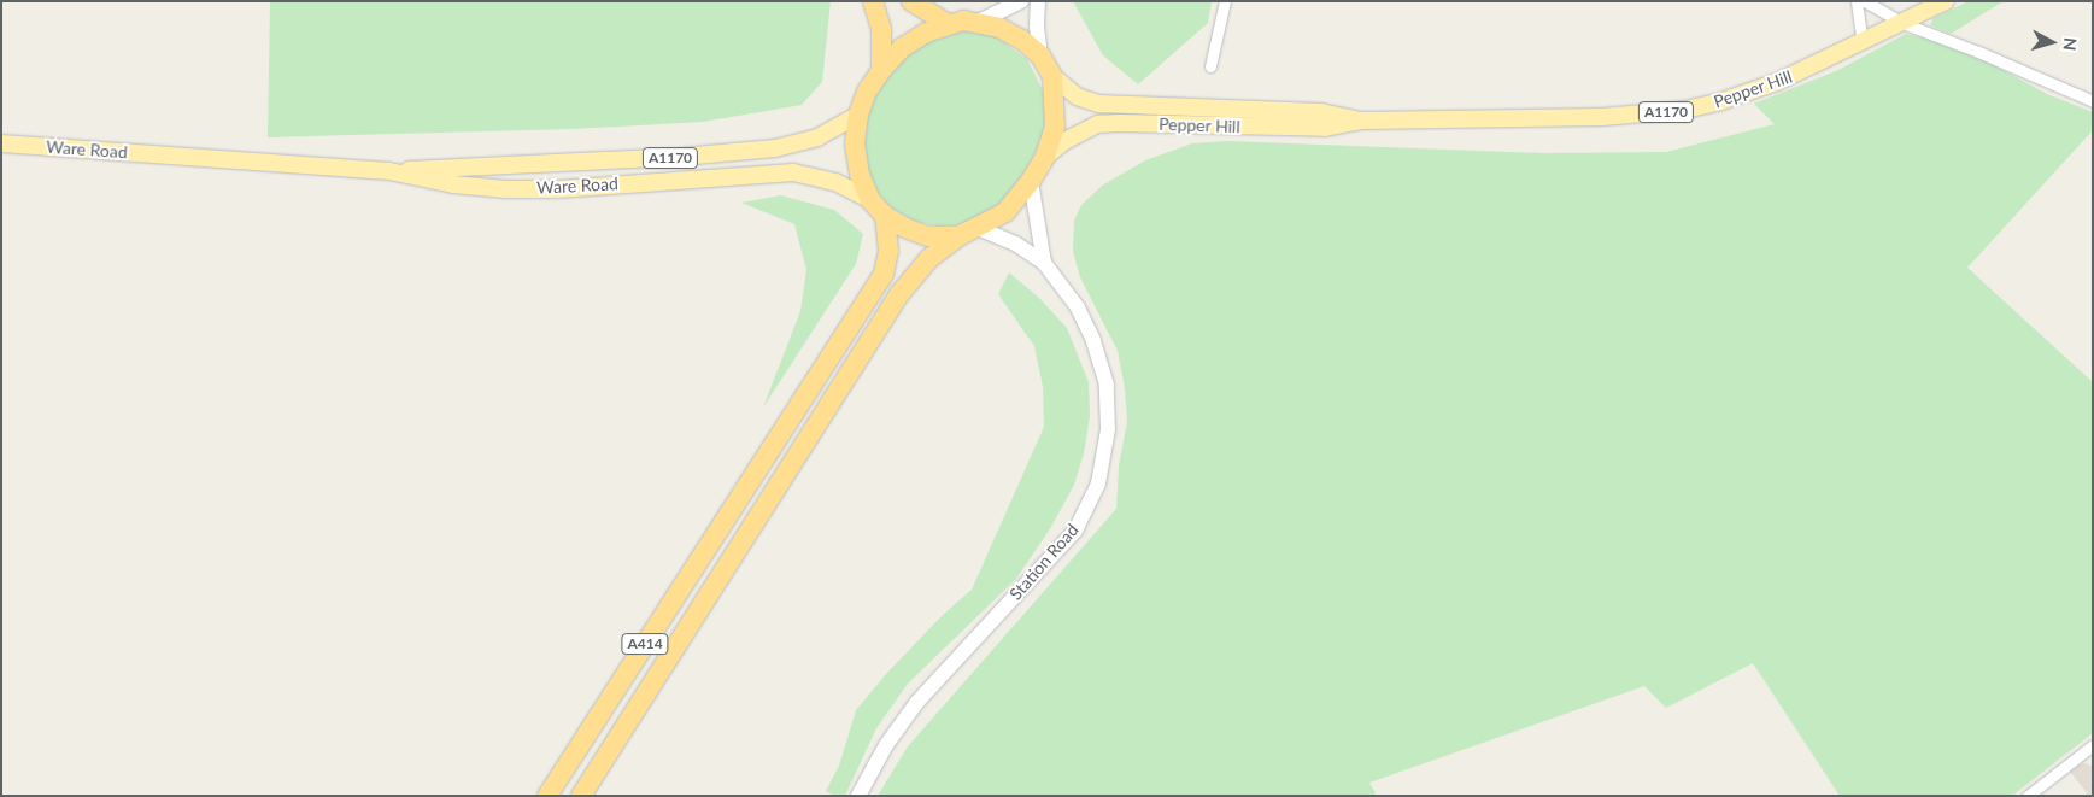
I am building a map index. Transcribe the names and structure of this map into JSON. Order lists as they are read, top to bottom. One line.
{"streets":{"highway":["A414"],"main road":["Pepper Hill","A1170","Ware Road","Station Road"]},"crossings":[["Pepper Hill","Ware Road"],["Pepper Hill","Station Road"],["Pepper Hill","A414"],["Ware Road","Station Road"],["Ware Road","A414"],["Station Road","A414"]],"north":"right"}
